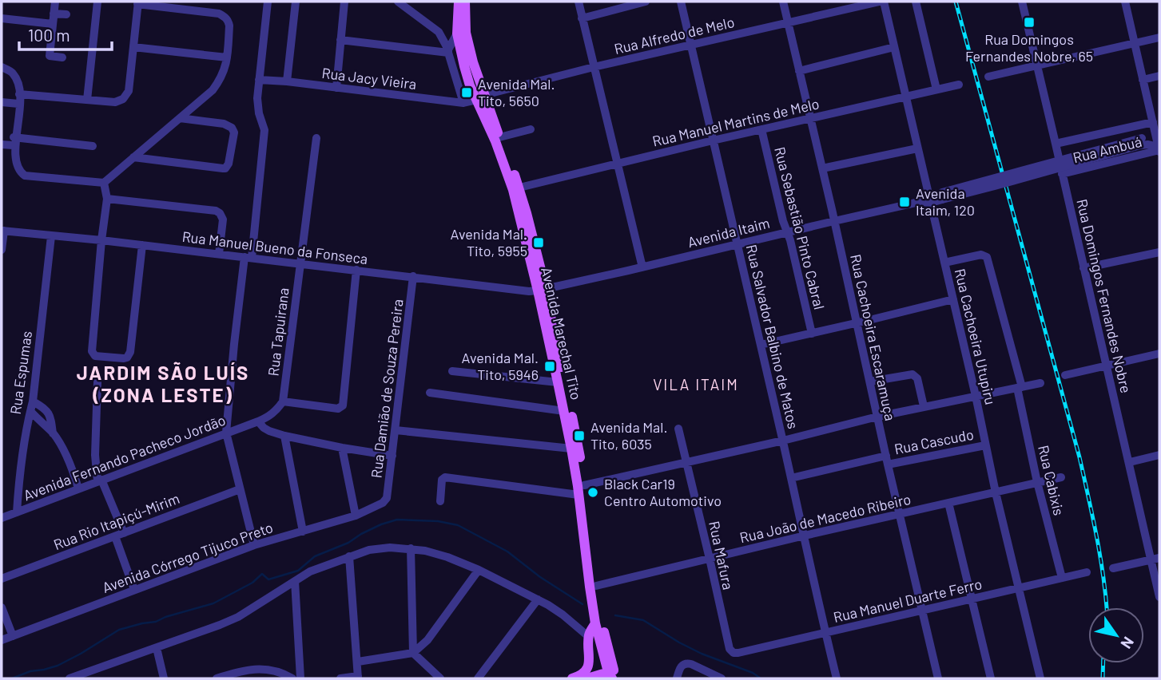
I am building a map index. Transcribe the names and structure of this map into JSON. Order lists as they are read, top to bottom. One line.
{"streets":{"main road":["Avenida Marechal Tito"],"street":["Rua Alfredo de Melo","Rua Jacy Vieira","Rua Manuel Martins de Melo","Rua Ambuá","Rua Sebastião Pinto Cabral","Avenida Itaim","Rua Manuel Bueno da Fonseca","Rua Domingos Fernandes Nobre","Rua Tapuirana","Rua Salvador Balbino de Matos","Rua Cachoeira Utupiru","Rua Cachoeira Escaramuça","Rua Espumas","Rua Damião de Souza Pereira","Rua Cascudo","Avenida Fernando Pacheco Jordão","Rua Cabixis","Rua João de Macedo Ribeiro","Rua Rio Itapiçú-Mirim","Rua Mafura","Avenida Córrego Tijuco Preto","Rua Manuel Duarte Ferro"]},"crossings":[["Rua Alfredo de Melo","Rua Jacy Vieira"],["Rua Alfredo de Melo","Avenida Marechal Tito"],["Rua Alfredo de Melo","Rua Salvador Balbino de Matos"],["Rua Alfredo de Melo","Rua Cachoeira Utupiru"],["Rua Alfredo de Melo","Rua Cachoeira Escaramuça"],["Rua Jacy Vieira","Avenida Marechal Tito"],["Rua Manuel Martins de Melo","Rua Sebastião Pinto Cabral"],["Rua Manuel Martins de Melo","Avenida Marechal Tito"],["Rua Manuel Martins de Melo","Rua Salvador Balbino de Matos"],["Rua Manuel Martins de Melo","Rua Cachoeira Utupiru"],["Rua Manuel Martins de Melo","Rua Cachoeira Escaramuça"],["Rua Ambuá","Avenida Itaim"],["Rua Ambuá","Rua Domingos Fernandes Nobre"],["Rua Sebastião Pinto Cabral","Avenida Itaim"],["Avenida Itaim","Rua Manuel Bueno da Fonseca"],["Avenida Itaim","Avenida Marechal Tito"],["Avenida Itaim","Rua Salvador Balbino de Matos"],["Avenida Itaim","Rua Cachoeira Utupiru"],["Avenida Itaim","Rua Cachoeira Escaramuça"],["Rua Manuel Bueno da Fonseca","Rua Tapuirana"],["Rua Manuel Bueno da Fonseca","Avenida Marechal Tito"],["Rua Manuel Bueno da Fonseca","Rua Espumas"],["Rua Manuel Bueno da Fonseca","Rua Damião de Souza Pereira"],["Rua Tapuirana","Avenida Fernando Pacheco Jordão"],["Avenida Marechal Tito","Rua João de Macedo Ribeiro"],["Rua Salvador Balbino de Matos","Rua Cascudo"],["Rua Salvador Balbino de Matos","Rua João de Macedo Ribeiro"],["Rua Salvador Balbino de Matos","Rua Manuel Duarte Ferro"],["Rua Cachoeira Utupiru","Rua Cascudo"],["Rua Cachoeira Utupiru","Rua Cabixis"],["Rua Cachoeira Utupiru","Rua João de Macedo Ribeiro"],["Rua Cachoeira Utupiru","Rua Manuel Duarte Ferro"],["Rua Cachoeira Escaramuça","Rua Cascudo"],["Rua Cachoeira Escaramuça","Rua João de Macedo Ribeiro"],["Rua Cachoeira Escaramuça","Rua Manuel Duarte Ferro"],["Rua Espumas","Avenida Fernando Pacheco Jordão"],["Rua Damião de Souza Pereira","Avenida Córrego Tijuco Preto"],["Rua Cabixis","Rua João de Macedo Ribeiro"],["Rua Cabixis","Rua Manuel Duarte Ferro"],["Rua João de Macedo Ribeiro","Rua Mafura"],["Rua Mafura","Rua Manuel Duarte Ferro"]],"districts":["JARDIM SÃO LUÍS (ZONA LESTE)","VILA ITAIM"],"places":{"transit":["Rua Domingos Fernandes Nobre, 65","Avenida Mal. Tito, 5650","Avenida Itaim, 120","Avenida Mal. Tito, 5955","Avenida Mal. Tito, 5946","Avenida Mal. Tito, 6035"],"other":["Black Car19 Centro Automotivo"]},"scale_bar":"100 m","north":"bottom right"}
